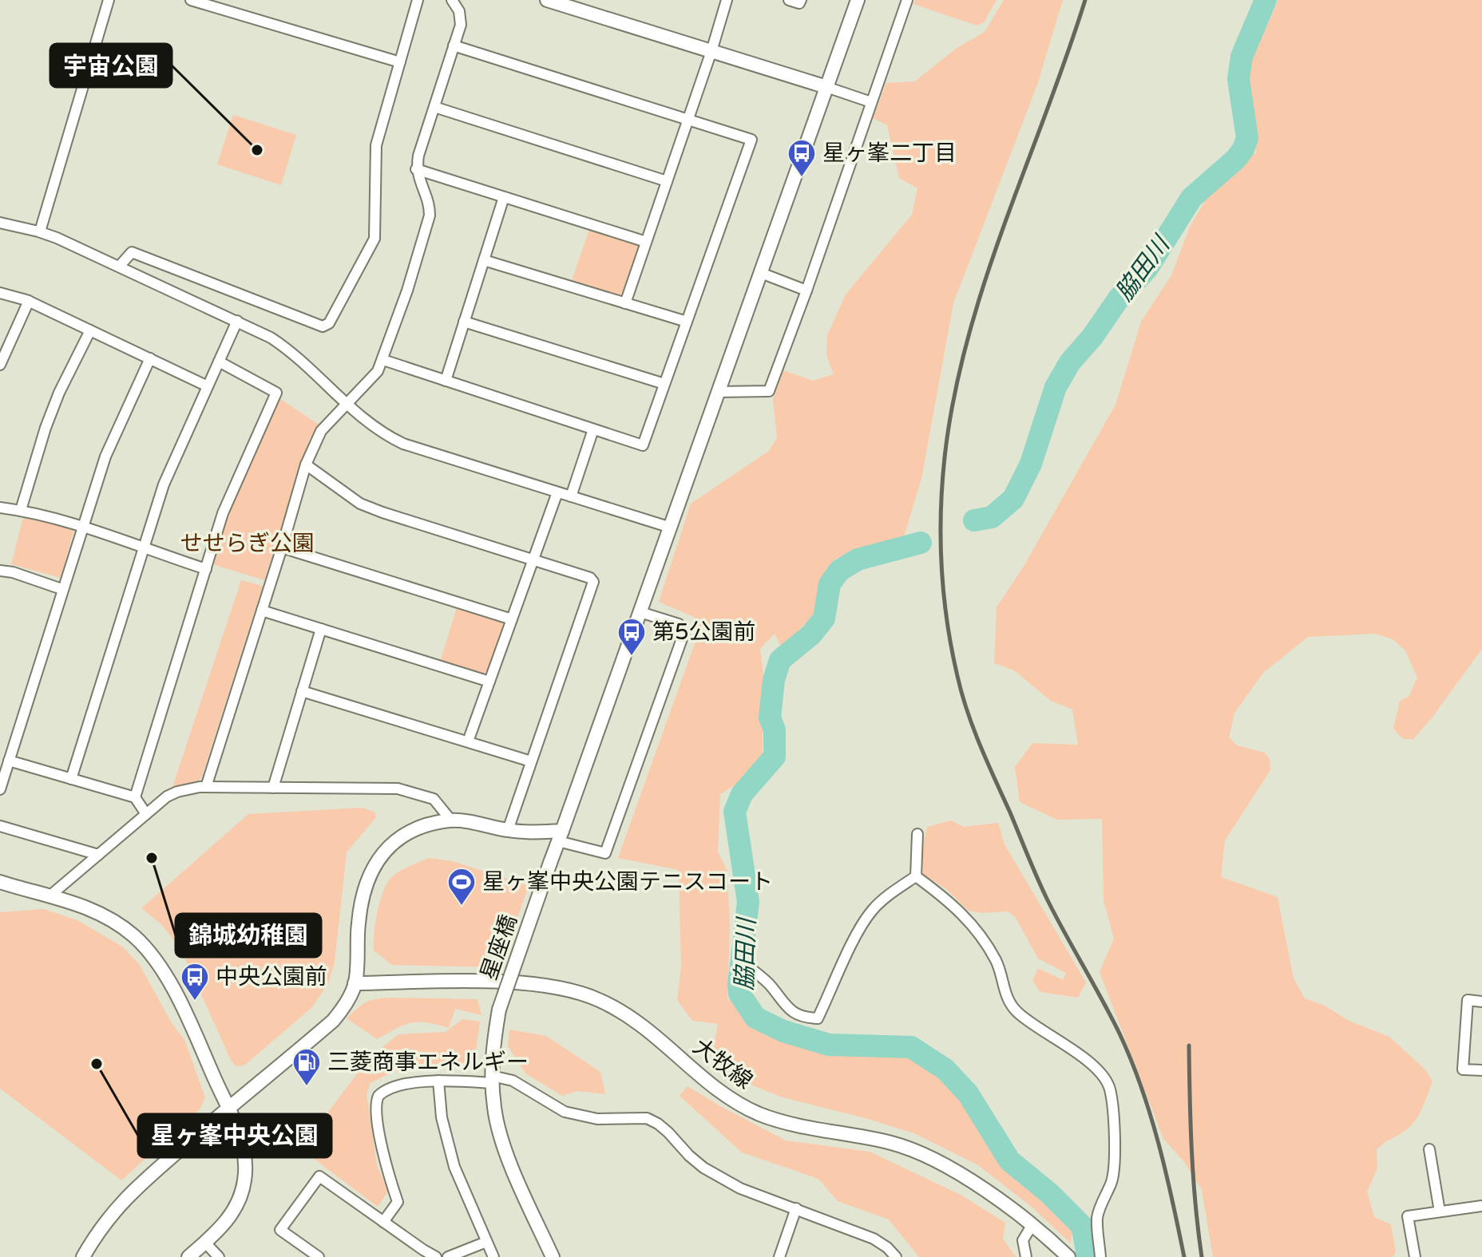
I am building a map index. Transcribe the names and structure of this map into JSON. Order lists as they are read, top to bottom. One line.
{"streets":{"street":["星座橋","大牧線"]},"water":["脇田川"],"parks":["せせらぎ公園"],"places":{"other":["宇宙公園","錦城幼稚園","星ヶ峯中央公園"],"bus stop":["星ヶ峯二丁目","第5公園前","中央公園前"],"sports":["星ヶ峯中央公園テニスコート"],"fuel station":["三菱商事エネルギー"]}}
